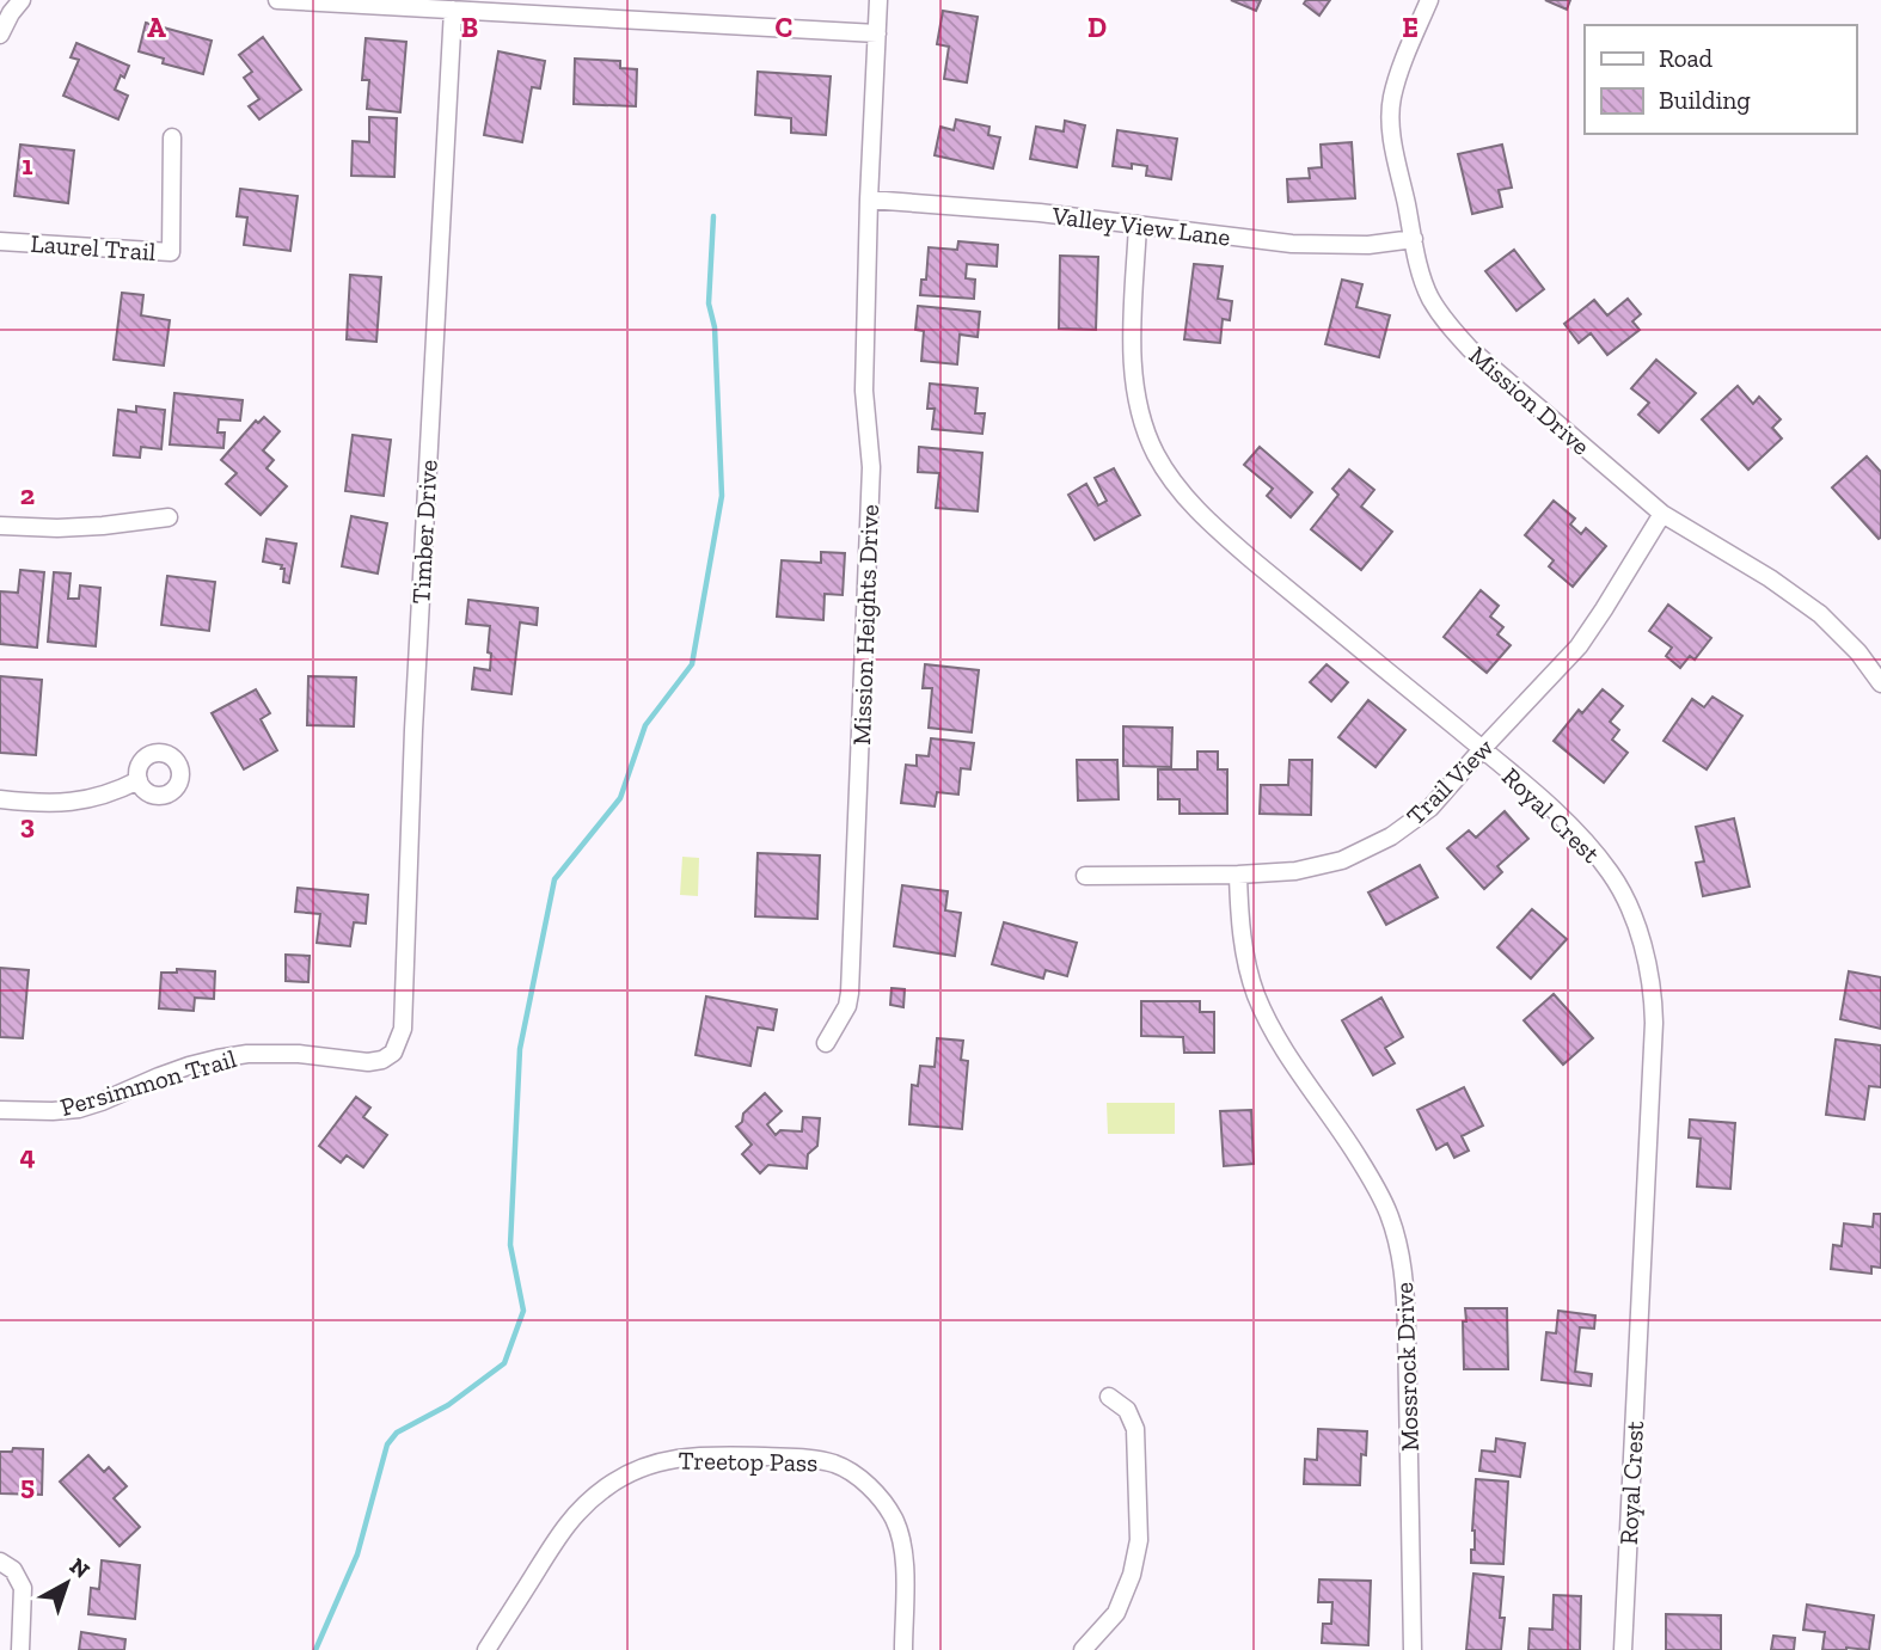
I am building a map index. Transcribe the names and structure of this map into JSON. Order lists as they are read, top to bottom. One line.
{"streets":{"street":["Valley View Lane","Laurel Trail","Mission Drive","Timber Drive","Mission Heights Drive","Trail View","Royal Crest","Persimmon Trail","Mossrock Drive","Treetop Pass"]},"crossings":[["Valley View Lane","Mission Drive"],["Valley View Lane","Mission Heights Drive"],["Valley View Lane","Royal Crest"],["Mission Drive","Trail View"],["Timber Drive","Persimmon Trail"],["Trail View","Royal Crest"],["Trail View","Mossrock Drive"]],"legend":["Road","Building"],"north":"top right","grid":{"columns":["A","B","C","D","E"],"rows":["1","2","3","4","5"]}}
